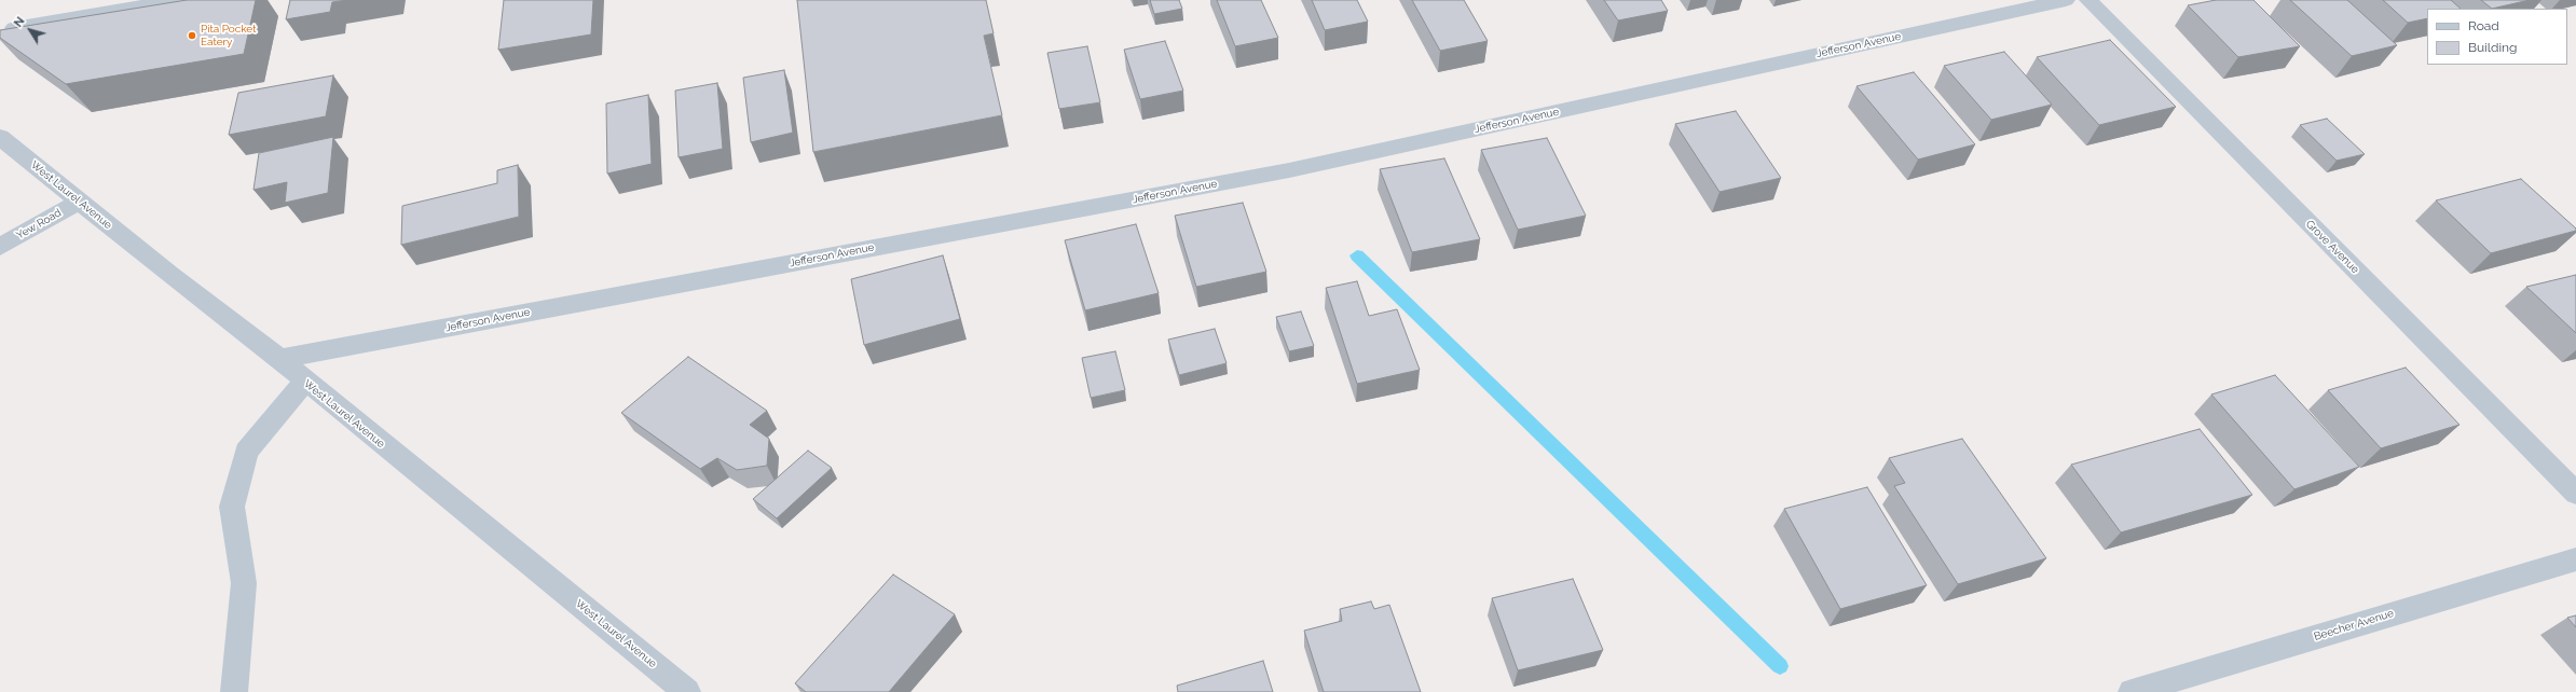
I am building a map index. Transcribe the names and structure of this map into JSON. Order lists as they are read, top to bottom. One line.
{"streets":{"street":["Jefferson Avenue","West Laurel Avenue","Yew Road","Grove Avenue","Beecher Avenue"]},"crossings":[["Jefferson Avenue","West Laurel Avenue"],["West Laurel Avenue","Yew Road"]],"places":["Pita Pocket Eatery"],"legend":["Road","Building"],"north":"top left"}
